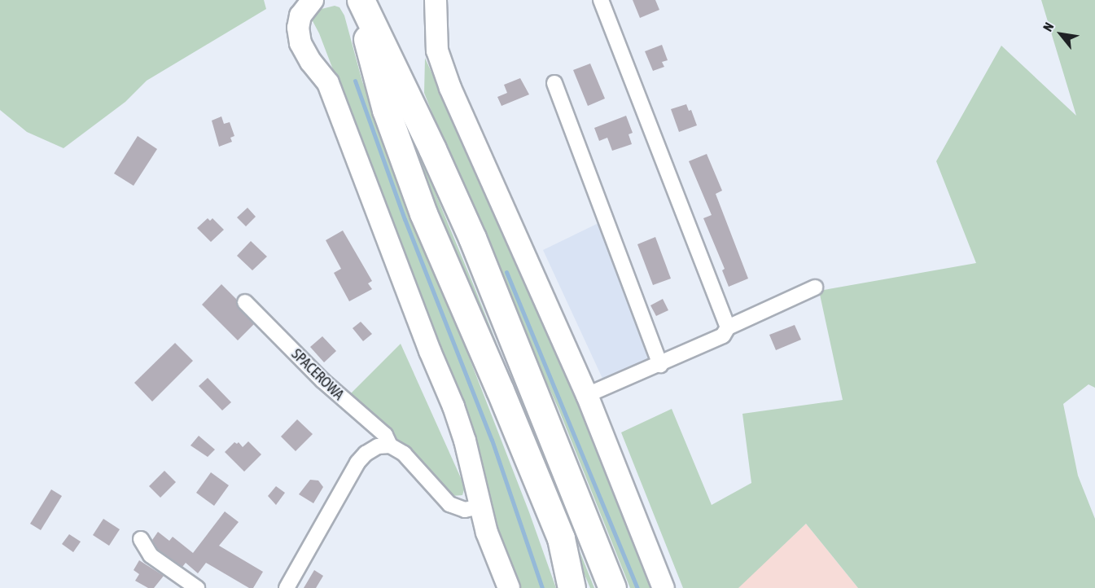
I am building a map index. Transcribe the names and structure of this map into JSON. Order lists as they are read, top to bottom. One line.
{"streets":{"street":["SPACEROWA"]},"north":"top left"}
